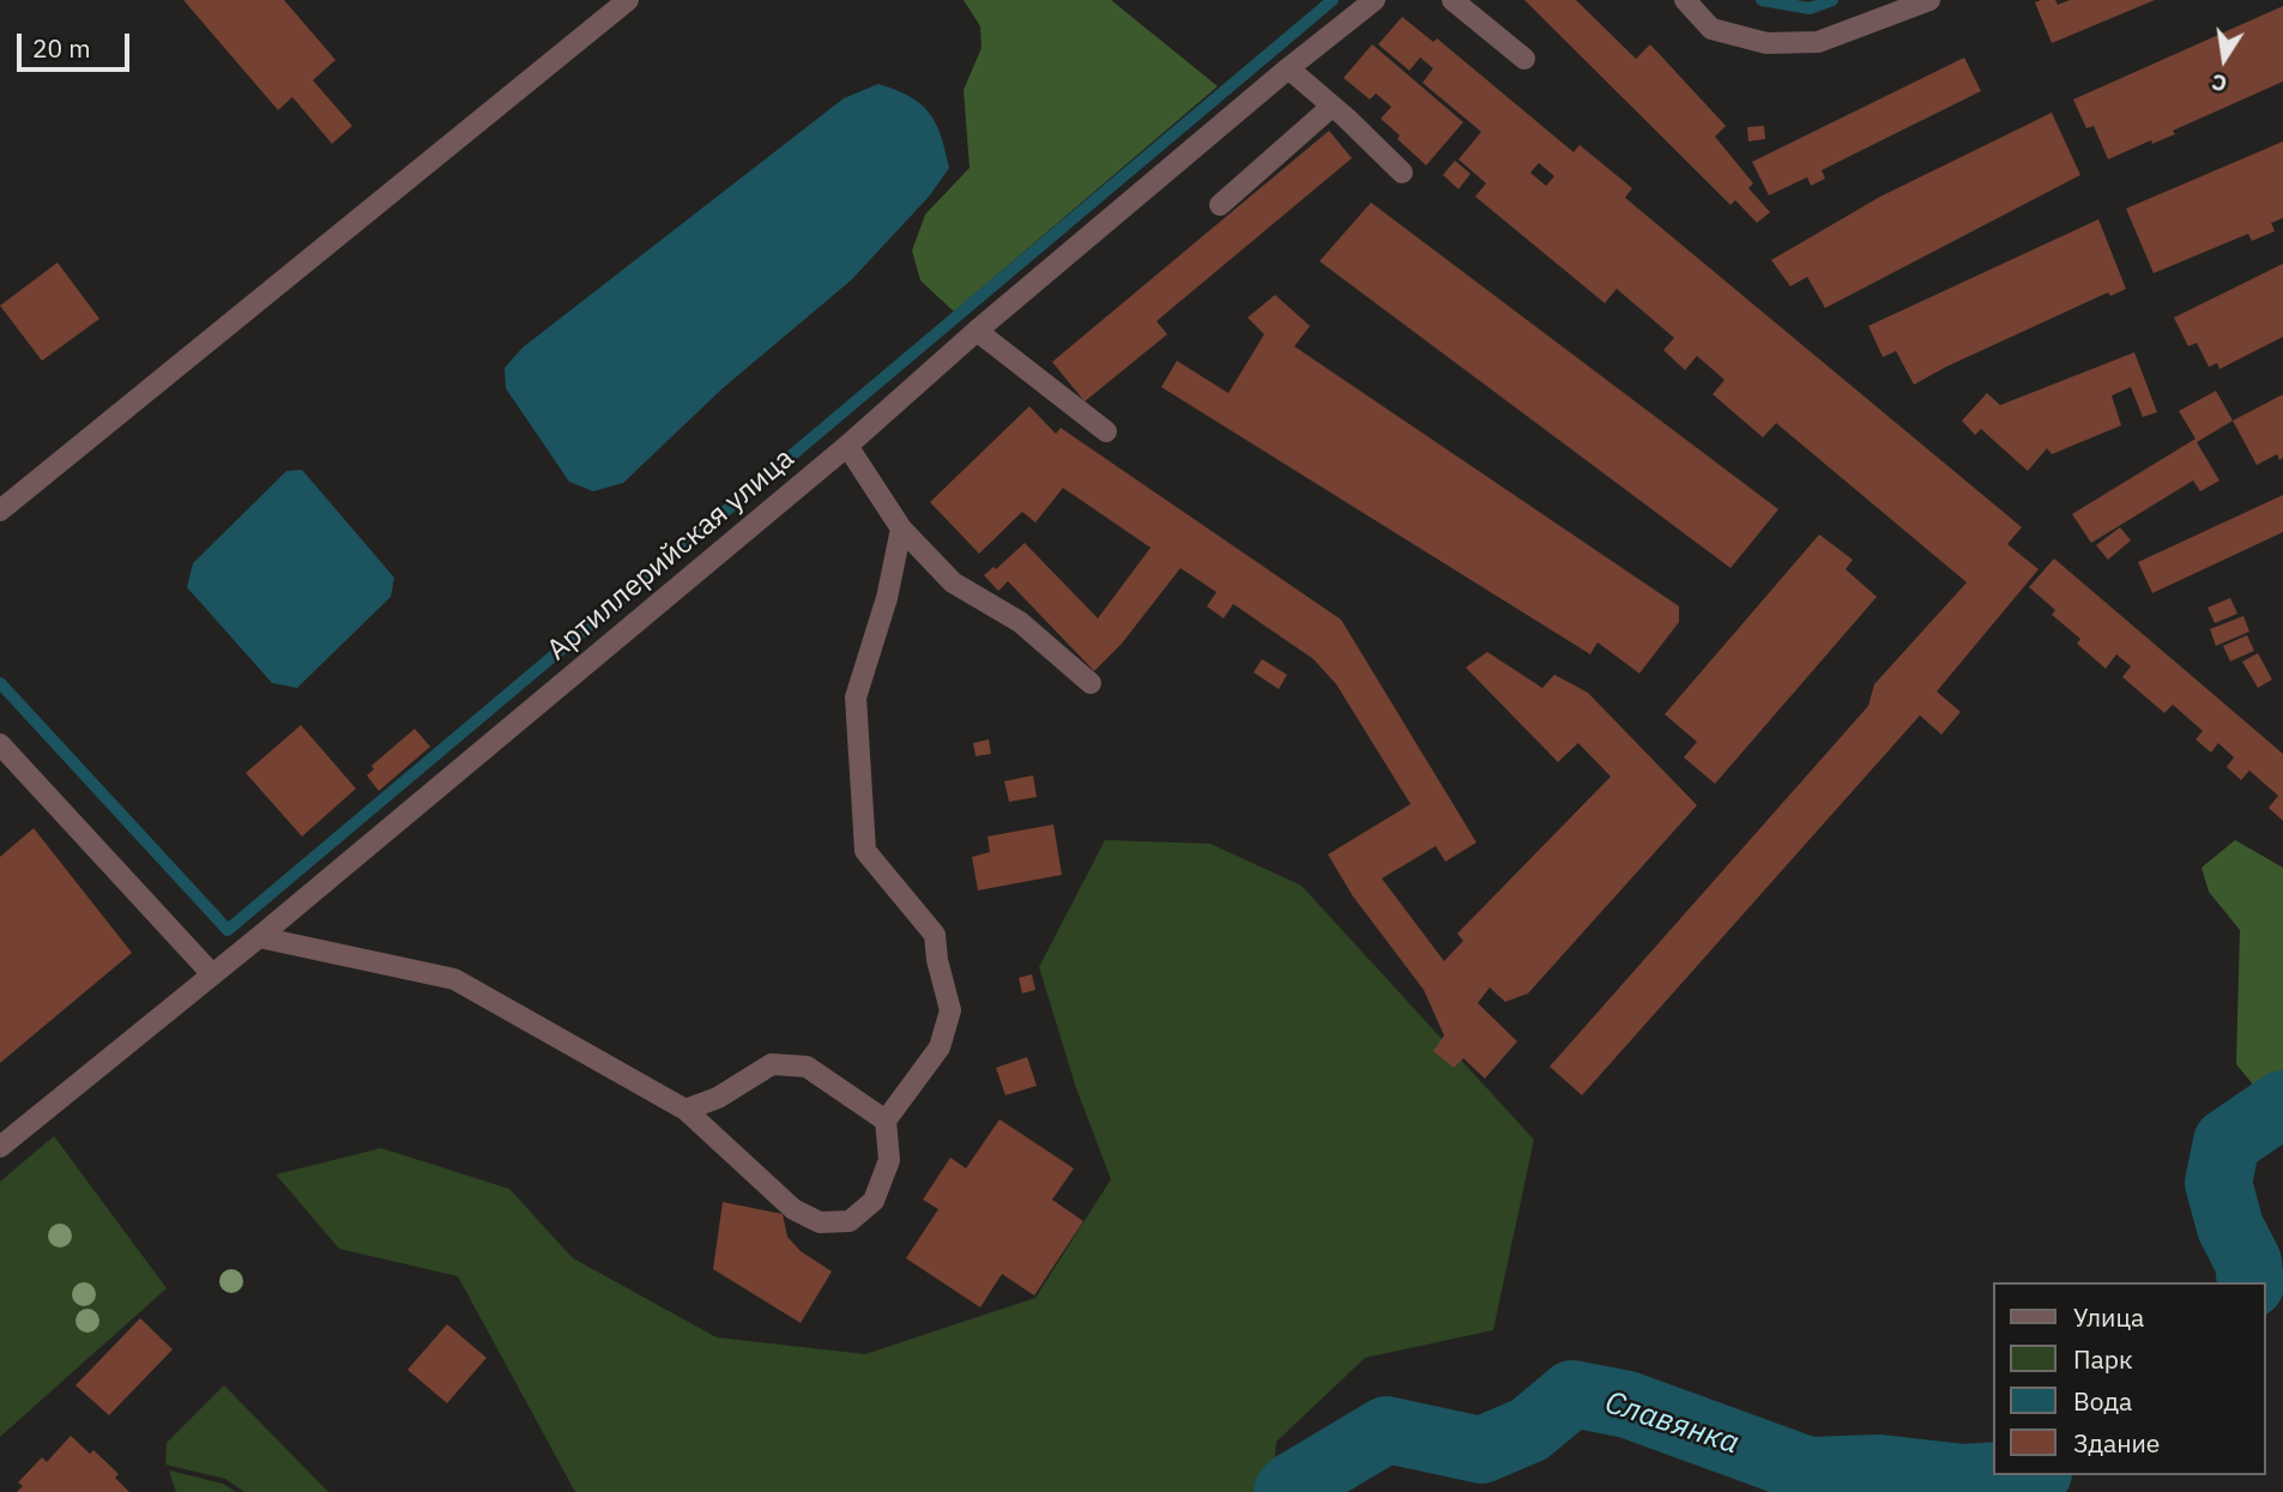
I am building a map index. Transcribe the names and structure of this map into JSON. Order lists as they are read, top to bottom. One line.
{"streets":{"street":["Артиллерийская улица"]},"water":["Славянка"],"legend":["Улица","Парк","Вода","Здание"],"scale_bar":"20 m","north":"bottom"}
